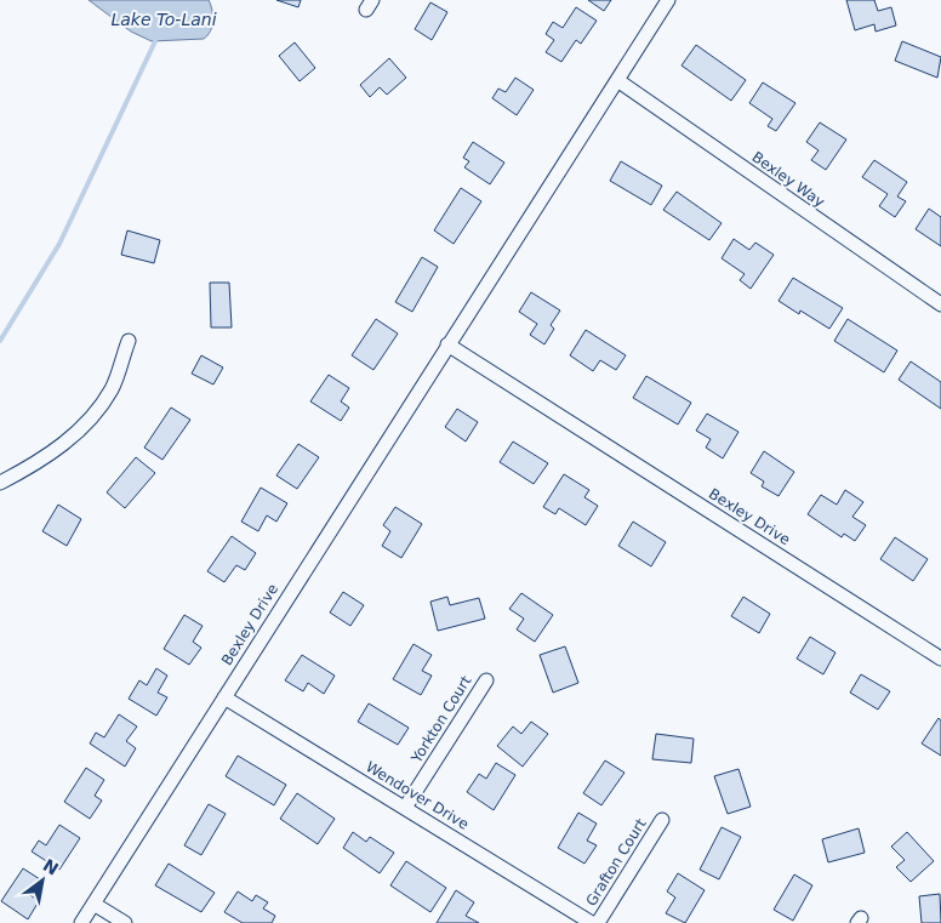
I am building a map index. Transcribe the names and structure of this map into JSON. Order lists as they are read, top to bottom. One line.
{"streets":{"street":["Bexley Way","Bexley Drive","Yorkton Court","Wendover Drive","Grafton Court"]},"crossings":[["Bexley Way","Bexley Drive"],["Bexley Drive","Wendover Drive"],["Yorkton Court","Wendover Drive"]],"water":["Lake To-Lani"],"north":"top right"}
